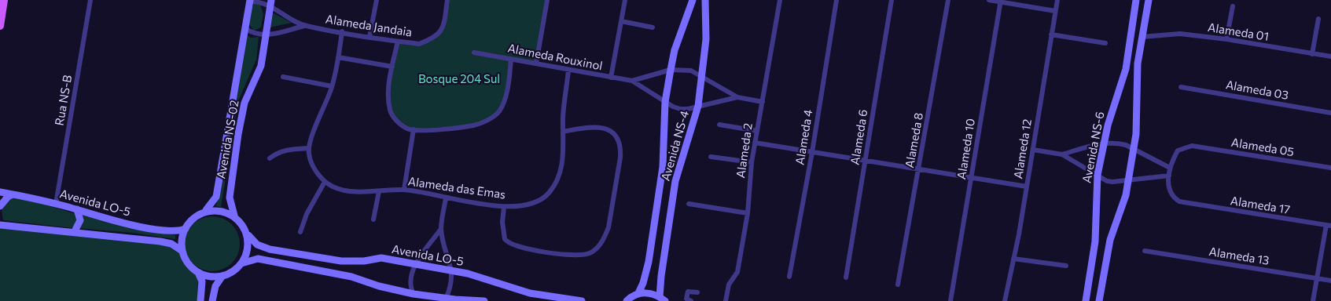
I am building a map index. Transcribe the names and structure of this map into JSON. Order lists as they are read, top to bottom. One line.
{"streets":{"street":["Alameda Jandaia","Alameda 01","Alameda Rouxinol","Alameda 03","Rua NS-B","Alameda 4","Alameda 6","Avenida NS-02","Alameda 8","Avenida NS-4","Avenida NS-6","Alameda 05","Alameda 10","Alameda 12","Alameda 2","Alameda das Emas","Avenida LO-5","Alameda 17","Alameda 13"]},"crossings":[["Alameda Jandaia","Avenida NS-02"],["Alameda Rouxinol","Alameda das Emas"],["Rua NS-B","Avenida LO-5"],["Avenida NS-02","Avenida LO-5"]],"parks":["Bosque 204 Sul"]}
